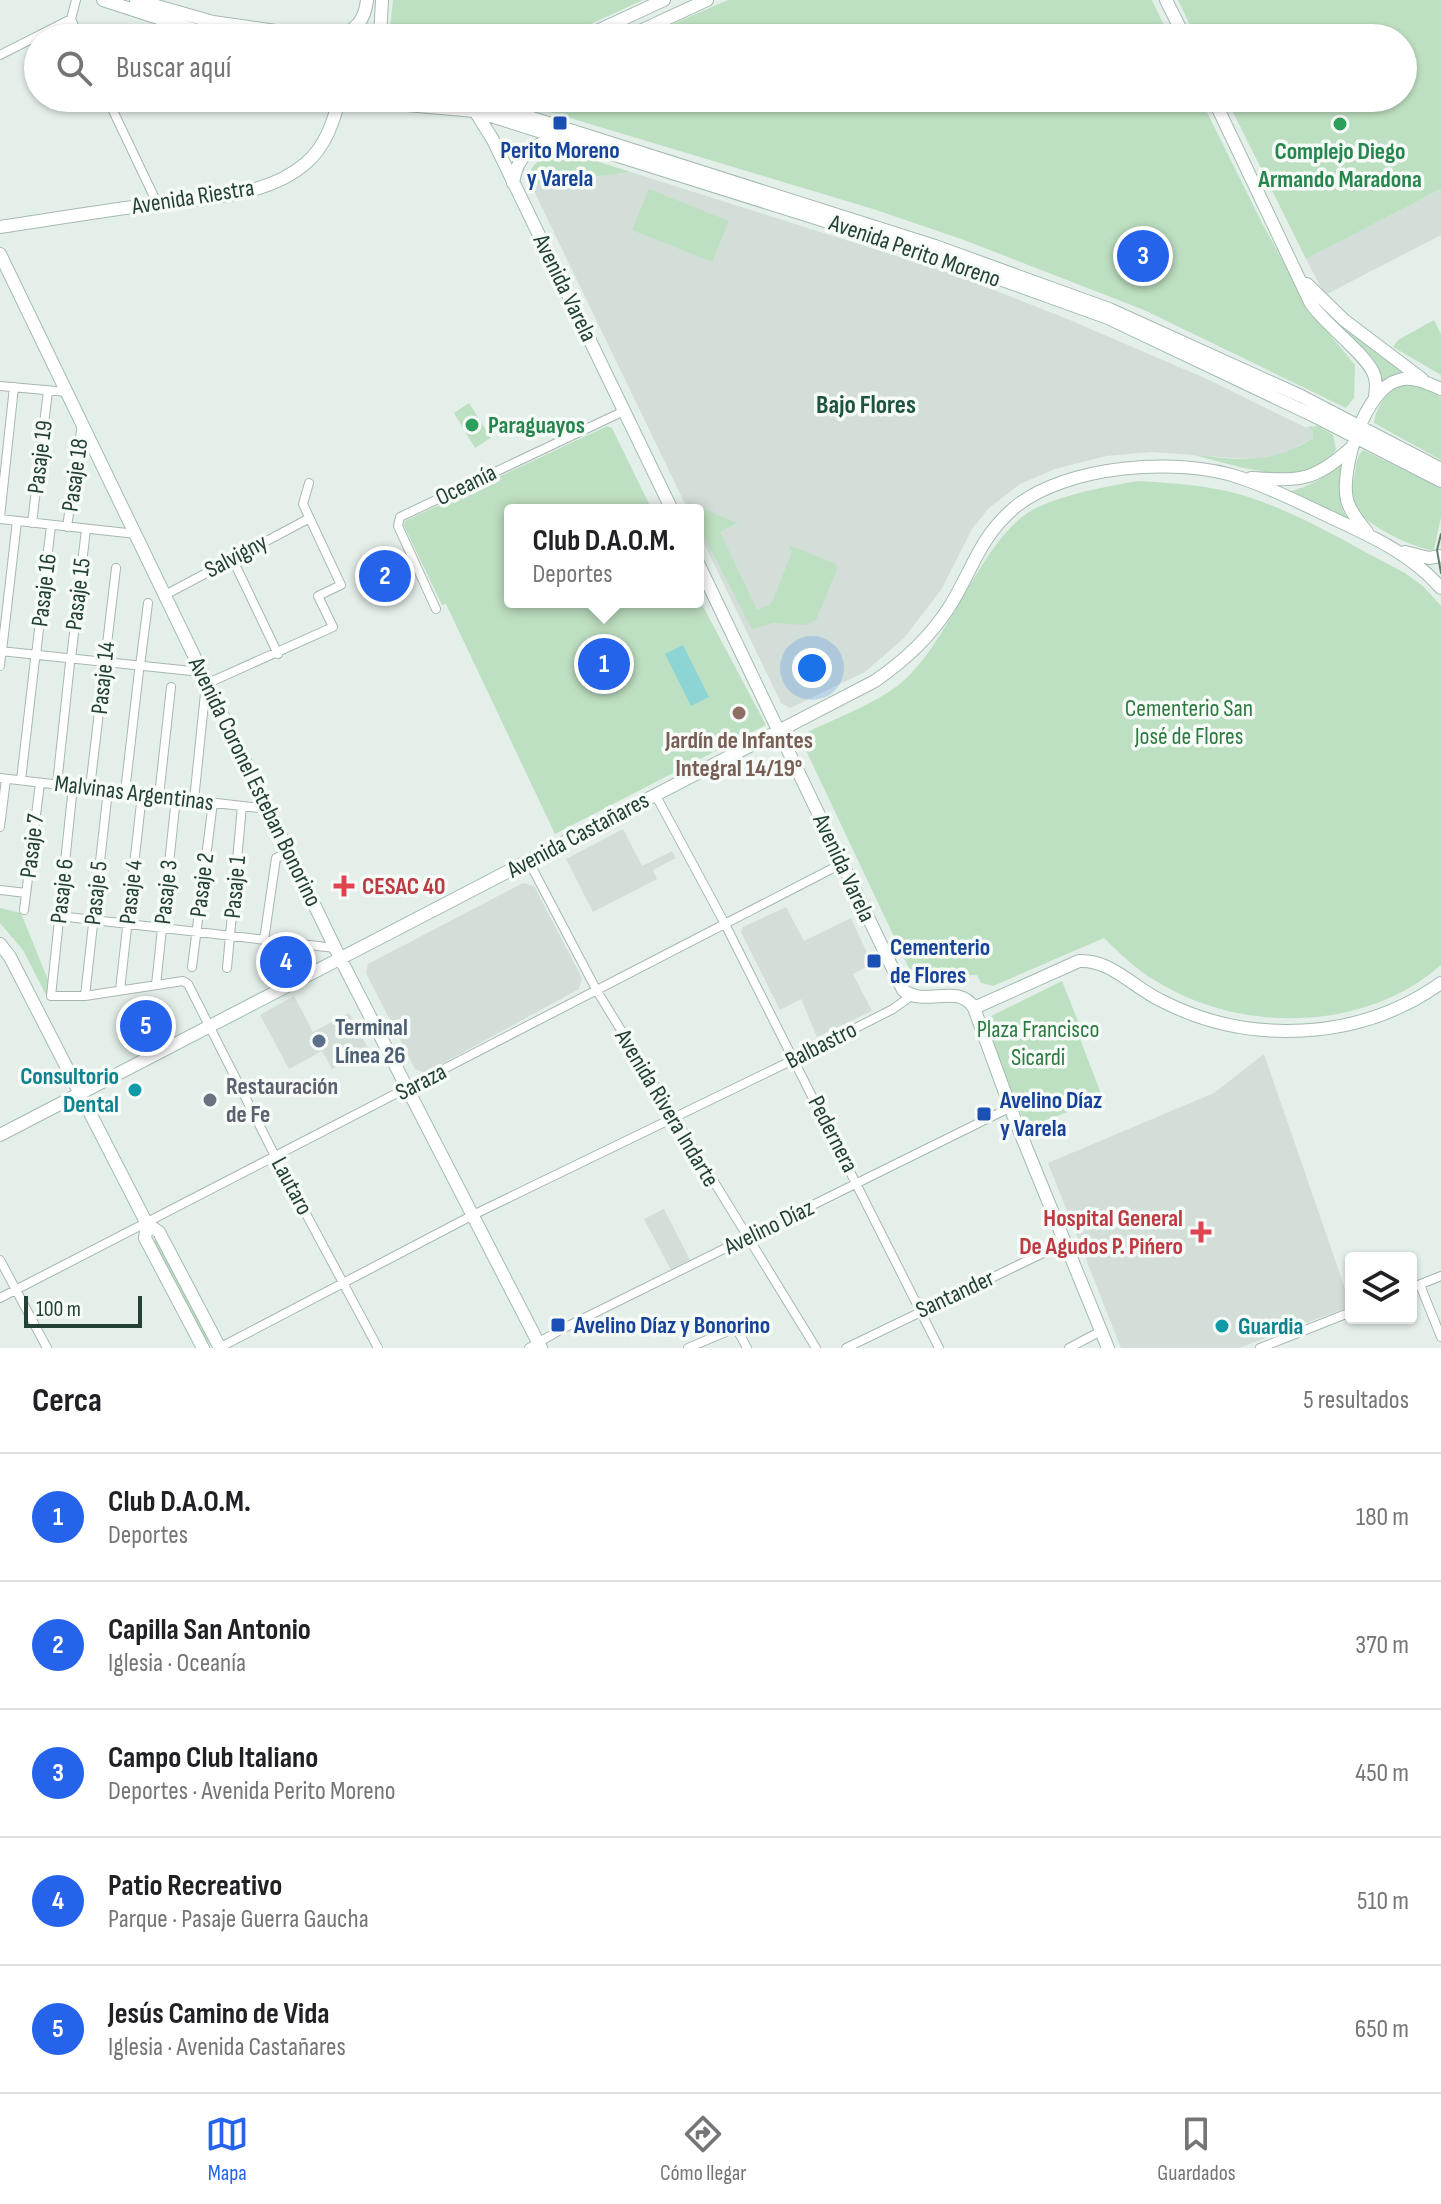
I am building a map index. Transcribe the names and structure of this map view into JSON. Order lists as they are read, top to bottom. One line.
{"streets":{"main road":["Avenida Riestra","Avenida Perito Moreno","Avenida Varela","Avenida Coronel Esteban Bonorino","Avenida Castañares"],"street":["Pasaje 19","Pasaje 18","Oceanía","Salvigny","Pasaje 16","Pasaje 15","Pasaje 14","Malvinas Argentinas","Pasaje 7","Pasaje 2","Pasaje 1","Pasaje 6","Pasaje 4","Pasaje 3","Pasaje 5","Balbastro","Saraza","Avenida Rivera Indarte","Pedernera","Lautaro","Avelino Díaz","Santander"]},"crossings":[["Avenida Perito Moreno","Avenida Castañares"],["Avenida Varela","Oceanía"],["Avenida Varela","Avenida Castañares"],["Avenida Varela","Balbastro"],["Avenida Varela","Saraza"],["Pasaje 18","Avenida Coronel Esteban Bonorino"],["Salvigny","Avenida Coronel Esteban Bonorino"],["Pasaje 16","Malvinas Argentinas"],["Pasaje 15","Malvinas Argentinas"],["Pasaje 14","Malvinas Argentinas"],["Avenida Coronel Esteban Bonorino","Malvinas Argentinas"],["Avenida Coronel Esteban Bonorino","Avenida Castañares"],["Avenida Coronel Esteban Bonorino","Balbastro"],["Avenida Coronel Esteban Bonorino","Saraza"],["Avenida Coronel Esteban Bonorino","Avelino Díaz"],["Malvinas Argentinas","Pasaje 7"],["Malvinas Argentinas","Pasaje 2"],["Malvinas Argentinas","Pasaje 1"],["Malvinas Argentinas","Pasaje 6"],["Malvinas Argentinas","Pasaje 4"],["Malvinas Argentinas","Pasaje 3"],["Malvinas Argentinas","Pasaje 5"],["Avenida Castañares","Avenida Rivera Indarte"],["Avenida Castañares","Pedernera"],["Avenida Castañares","Lautaro"],["Pasaje 6","Pasaje 5"],["Pasaje 3","Lautaro"],["Balbastro","Avenida Rivera Indarte"],["Balbastro","Pedernera"],["Balbastro","Lautaro"],["Saraza","Avenida Rivera Indarte"],["Saraza","Pedernera"],["Saraza","Lautaro"],["Avenida Rivera Indarte","Avelino Díaz"],["Pedernera","Avelino Díaz"],["Pedernera","Santander"]],"districts":["Bajo Flores"],"parks":["Cementerio San José de Flores","Plaza Francisco Sicardi"],"places":{"transit":["Perito Moreno y Varela","Cementerio de Flores","Avelino Díaz y Varela","Avelino Díaz y Bonorino"],"other":["Complejo Diego Armando Maradona","Paraguayos","Jardín de Infantes Integral 14/19°","Terminal Línea 26","Consultorio Dental","Restauración de Fe","Guardia"],"health":["CESAC 40","Hospital General De Agudos P. Pińero"]},"scale_bar":"100 m","page":{"search":"Buscar aquí","pins":["3","2","1","4","5"],"popup":["Club D.A.O.M.","Deportes"],"scale":"100 m","heading":["Cerca","5 resultados"],"list":[{"mark":"1","name":"Club D.A.O.M.","note":"Deportes","value":"180 m"},{"mark":"2","name":"Capilla San Antonio","note":"Iglesia · Oceanía","value":"370 m"},{"mark":"3","name":"Campo Club Italiano","note":"Deportes · Avenida Perito Moreno","value":"450 m"},{"mark":"4","name":"Patio Recreativo","note":"Parque · Pasaje Guerra Gaucha","value":"510 m"},{"mark":"5","name":"Jesús Camino de Vida","note":"Iglesia · Avenida Castañares","value":"650 m"}],"nav":["Mapa","Cómo llegar","Guardados"]}}
